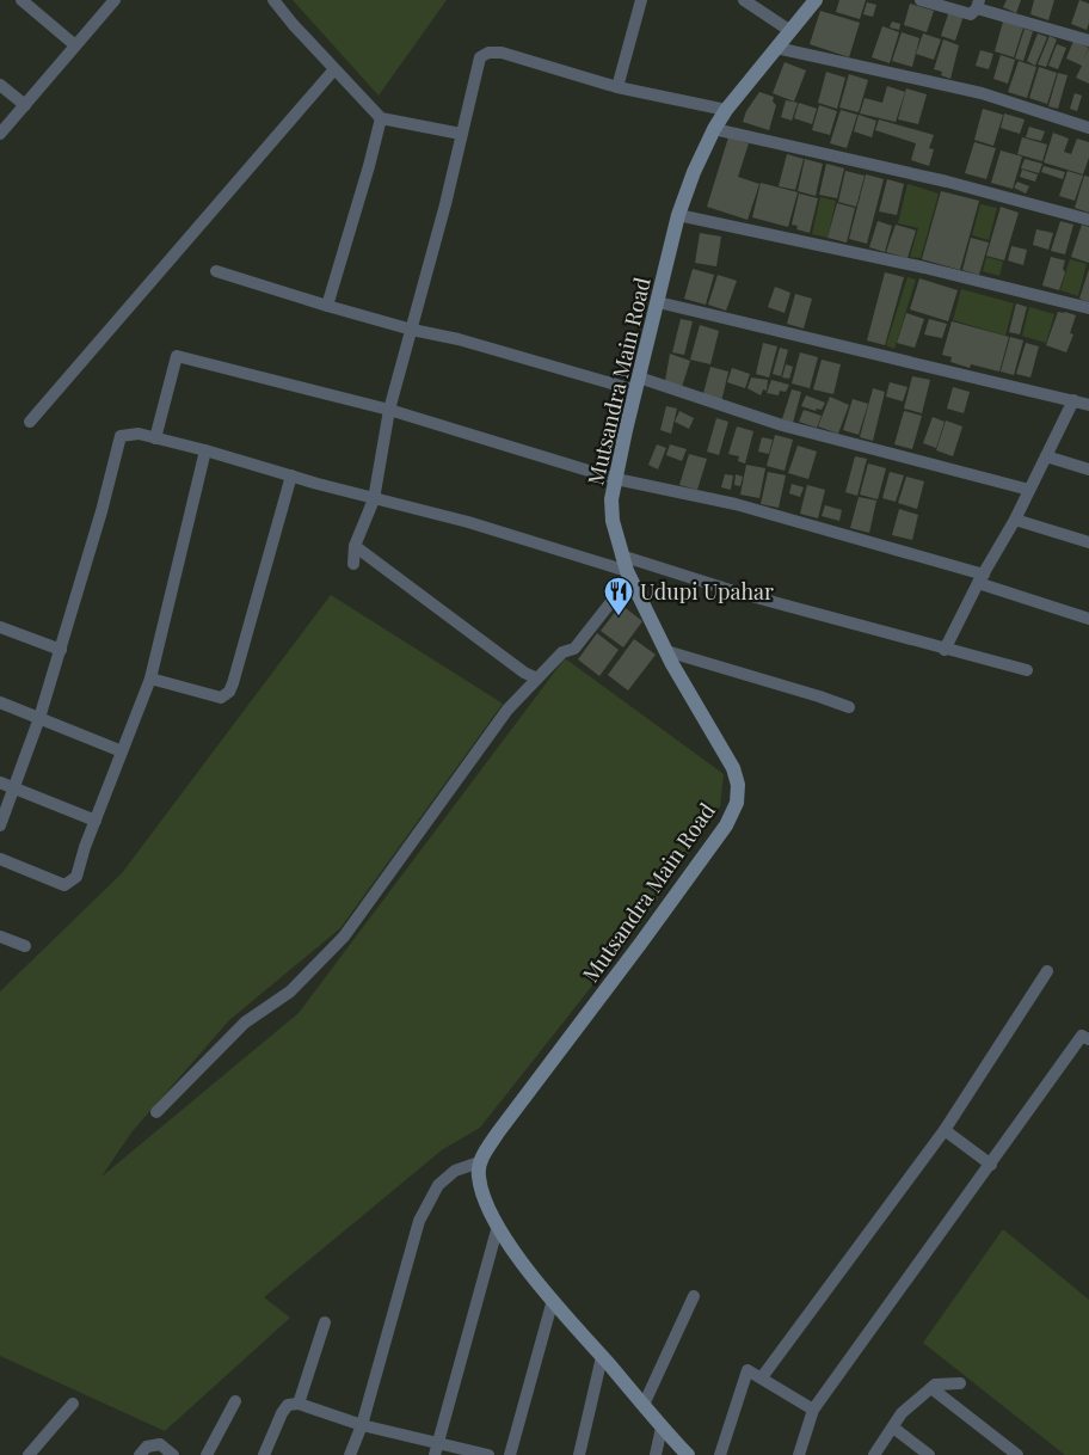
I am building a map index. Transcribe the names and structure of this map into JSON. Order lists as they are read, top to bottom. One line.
{"streets":{"street":["Mutsandra Main Road"]},"places":{"restaurant":["Udupi Upahar"]}}
